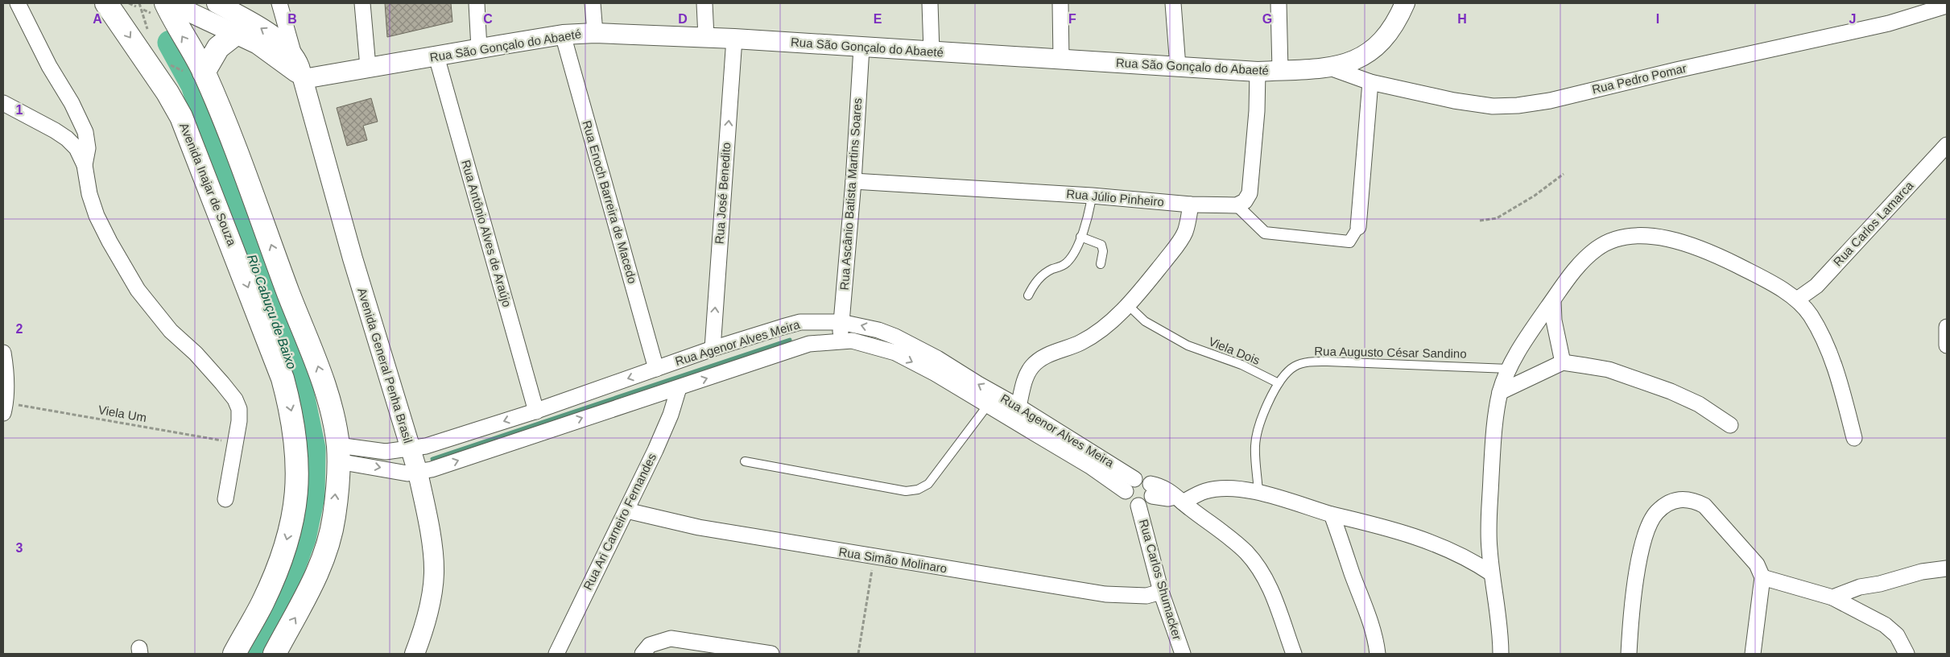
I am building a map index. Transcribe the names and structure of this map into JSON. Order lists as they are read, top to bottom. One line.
{"streets":{"main road":["Avenida Inajar de Souza"],"street":["Rua São Gonçalo do Abaeté","Rua Pedro Pomar","Rua José Benedito","Rua Ascânio Batista Martins Soares","Rua Júlio Pinheiro","Rua Enoch Barreira de Macedo","Rua Carlos Lamarca","Rua Antônio Alves de Araújo","Rua Agenor Alves Meira","Avenida General Penha Brasil","Rua Ari Carneiro Fernandes","Rua Simão Molinaro","Rua Carlos Shumacker"],"lane":["Viela Dois","Rua Augusto César Sandino"],"path":["Viela Um"]},"crossings":[["Rua São Gonçalo do Abaeté","Rua Pedro Pomar"],["Rua São Gonçalo do Abaeté","Rua José Benedito"],["Rua São Gonçalo do Abaeté","Rua Ascânio Batista Martins Soares"],["Rua São Gonçalo do Abaeté","Rua Enoch Barreira de Macedo"],["Rua São Gonçalo do Abaeté","Rua Antônio Alves de Araújo"],["Rua São Gonçalo do Abaeté","Avenida General Penha Brasil"],["Rua José Benedito","Rua Agenor Alves Meira"],["Rua Ascânio Batista Martins Soares","Rua Júlio Pinheiro"],["Rua Ascânio Batista Martins Soares","Rua Agenor Alves Meira"],["Rua Enoch Barreira de Macedo","Rua Agenor Alves Meira"],["Rua Antônio Alves de Araújo","Rua Agenor Alves Meira"],["Rua Agenor Alves Meira","Avenida General Penha Brasil"],["Rua Agenor Alves Meira","Rua Ari Carneiro Fernandes"],["Rua Agenor Alves Meira","Rua Carlos Shumacker"],["Viela Dois","Rua Augusto César Sandino"],["Rua Ari Carneiro Fernandes","Rua Simão Molinaro"],["Rua Simão Molinaro","Rua Carlos Shumacker"]],"one_way":["Rua José Benedito"],"water":["Rio Cabuçu de Baixo"],"grid":{"columns":["A","B","C","D","E","F","G","H","I","J"],"rows":["1","2","3"]}}
